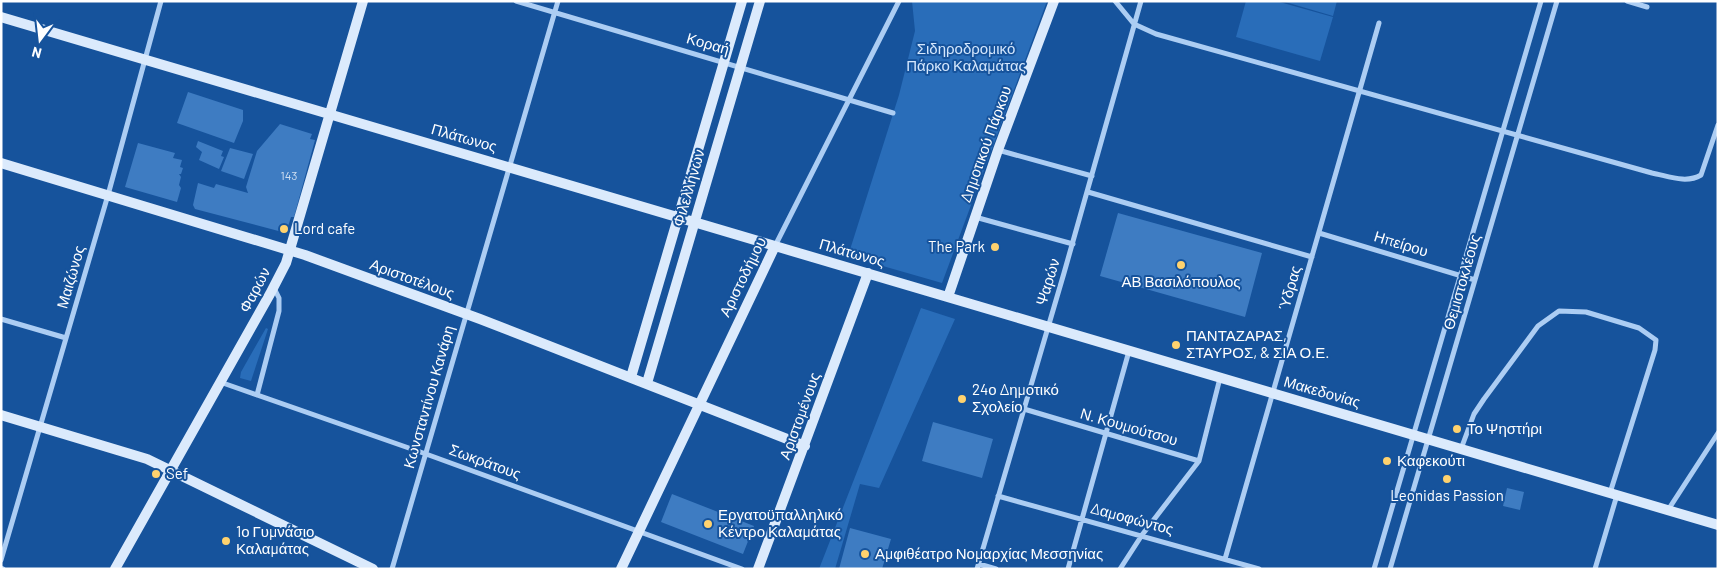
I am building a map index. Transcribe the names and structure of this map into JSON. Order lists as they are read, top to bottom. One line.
{"streets":{"street":["Κοραή","Πλάτωνος","Δημοτικού Πάρκου","Φιλελλήνων","Ηπείρου","Μαιζώνος","Αριστοδήμου","Αριστοτέλους","Ψαρών","Θεμιστοκλέους","Ύδρας","Φαρών","Μακεδονίας","Κωνσταντίνου Κανάρη","Αριστομένους","Ν. Κουμούτσου","Σωκράτους","Δαμοφώντος"]},"crossings":[["Κοραή","Φιλελλήνων"],["Κοραή","Αριστοδήμου"],["Κοραή","Κωνσταντίνου Κανάρη"],["Πλάτωνος","Φιλελλήνων"],["Πλάτωνος","Μαιζώνος"],["Πλάτωνος","Αριστοδήμου"],["Πλάτωνος","Φαρών"],["Πλάτωνος","Μακεδονίας"],["Πλάτωνος","Κωνσταντίνου Κανάρη"],["Πλάτωνος","Αριστομένους"],["Δημοτικού Πάρκου","Μακεδονίας"],["Φιλελλήνων","Αριστοτέλους"],["Ηπείρου","Θεμιστοκλέους"],["Ηπείρου","Ύδρας"],["Μαιζώνος","Αριστοτέλους"],["Αριστοδήμου","Αριστοτέλους"],["Αριστοδήμου","Σωκράτους"],["Αριστοτέλους","Φαρών"],["Αριστοτέλους","Κωνσταντίνου Κανάρη"],["Αριστοτέλους","Αριστομένους"],["Ψαρών","Μακεδονίας"],["Ψαρών","Ν. Κουμούτσου"],["Ψαρών","Δαμοφώντος"],["Θεμιστοκλέους","Μακεδονίας"],["Ύδρας","Μακεδονίας"],["Ύδρας","Δαμοφώντος"],["Φαρών","Σωκράτους"],["Κωνσταντίνου Κανάρη","Σωκράτους"]],"parks":["Σιδηροδρομικό Πάρκο Καλαμάτας"],"places":["Lord cafe","The Park","ΑΒ Βασιλόπουλος","ΠΑΝΤΑΖΑΡΑΣ, ΣΤΑΥΡΟΣ, & ΣΙΑ Ο.Ε.","24ο Δημοτικό Σχολείο","Το Ψηστήρι","Καφεκούτι","Sef","Leonidas Passion","Εργατοϋπαλληλικό Κέντρο Καλαμάτας","1ο Γυμνάσιο Καλαμάτας","Αμφιθέατρο Νομαρχίας Μεσσηνίας"],"house_numbers":["143"],"north":"bottom"}
